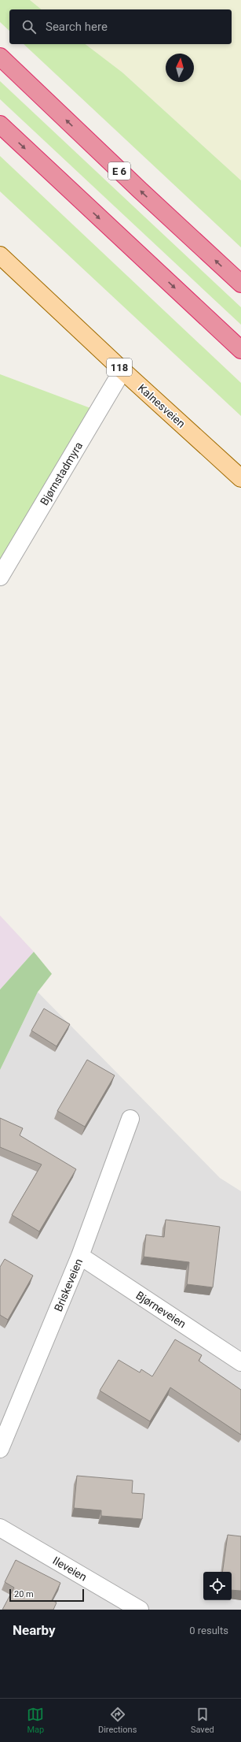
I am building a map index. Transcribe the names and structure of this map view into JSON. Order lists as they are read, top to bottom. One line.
{"streets":{"highway":["E 6"],"main road":["118","Kalnesveien"],"street":["Bjørnstadmyra","Briskeveien","Bjørneveien","Ileveien"]},"crossings":[["Kalnesveien","Bjørnstadmyra"],["Briskeveien","Bjørneveien"]],"scale_bar":"20 m","north":"top","page":{"search":"Search here","scale":"20 m","heading":["Nearby","0 results"],"nav":["Map","Directions","Saved"]}}
